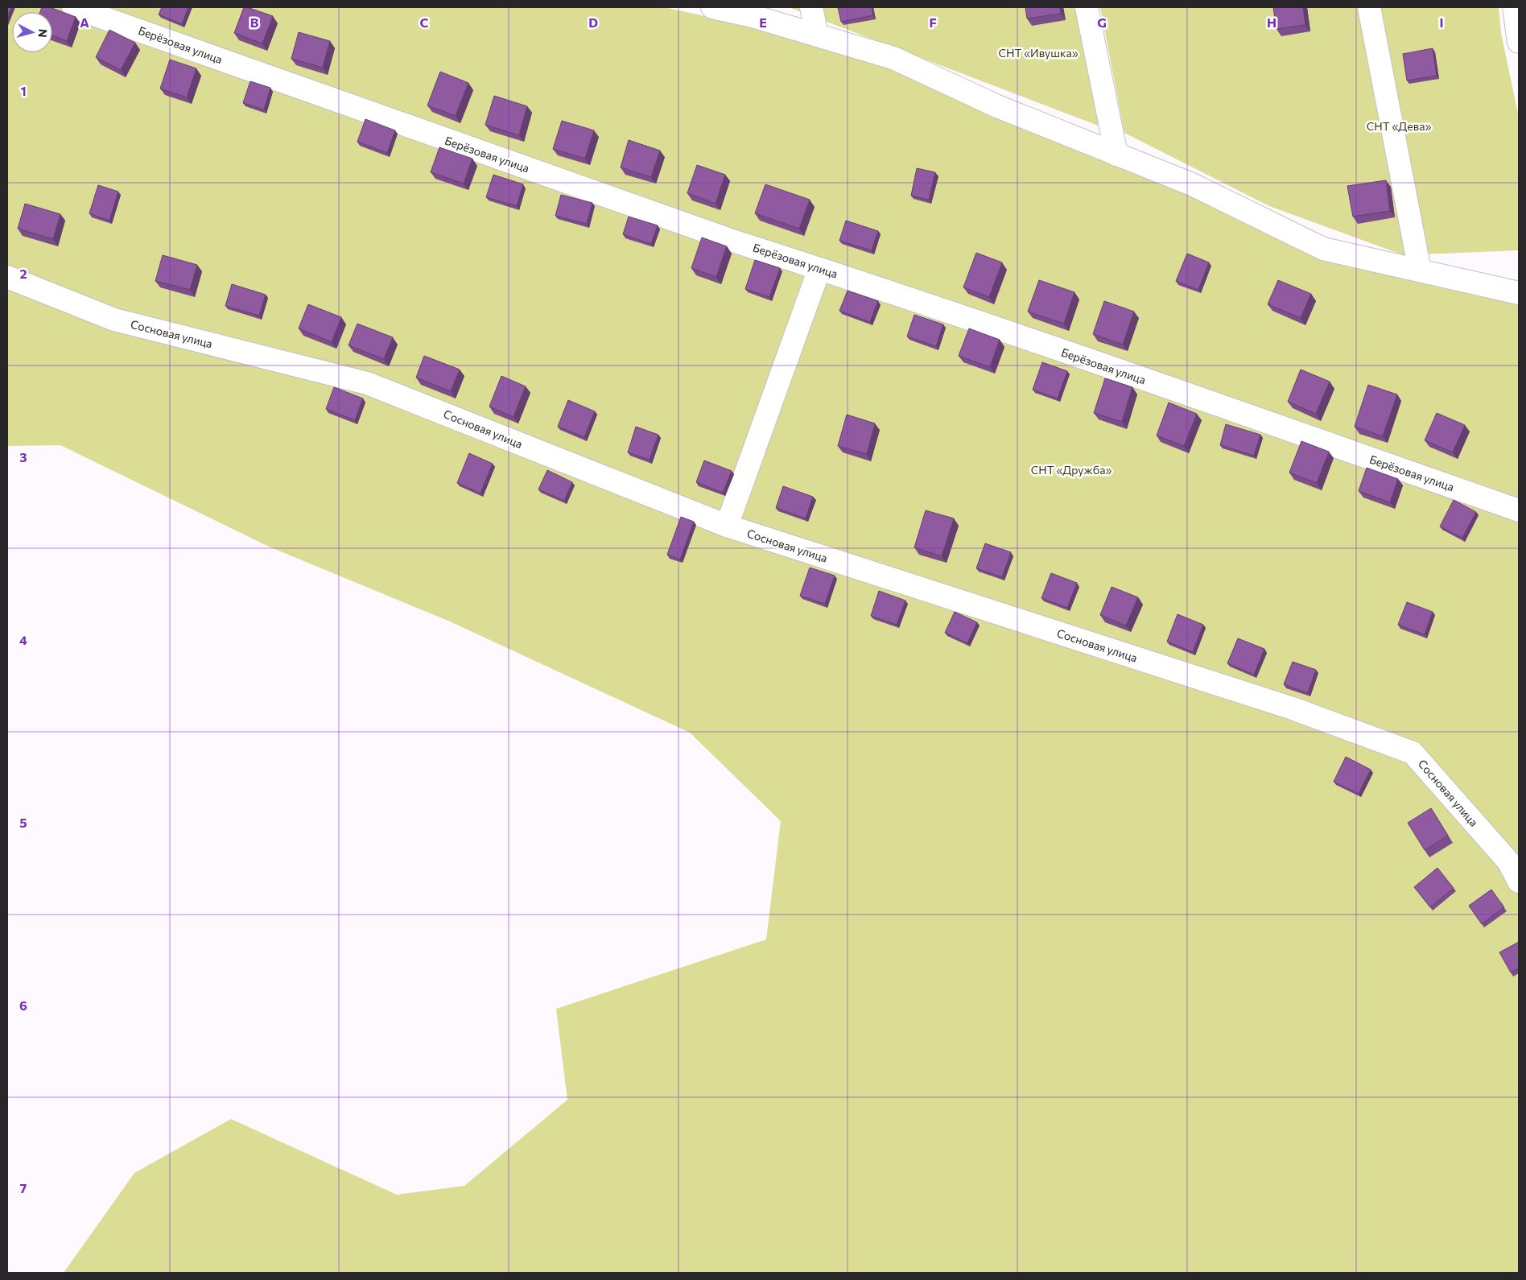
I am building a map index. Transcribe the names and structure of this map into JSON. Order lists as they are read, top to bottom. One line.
{"streets":{"lane":["Берёзовая улица","Сосновая улица"]},"parks":["СНТ «Ивушка»","СНТ «Дева»","СНТ «Дружба»"],"north":"right","grid":{"columns":["A","B","C","D","E","F","G","H","I"],"rows":["1","2","3","4","5","6","7"]}}
